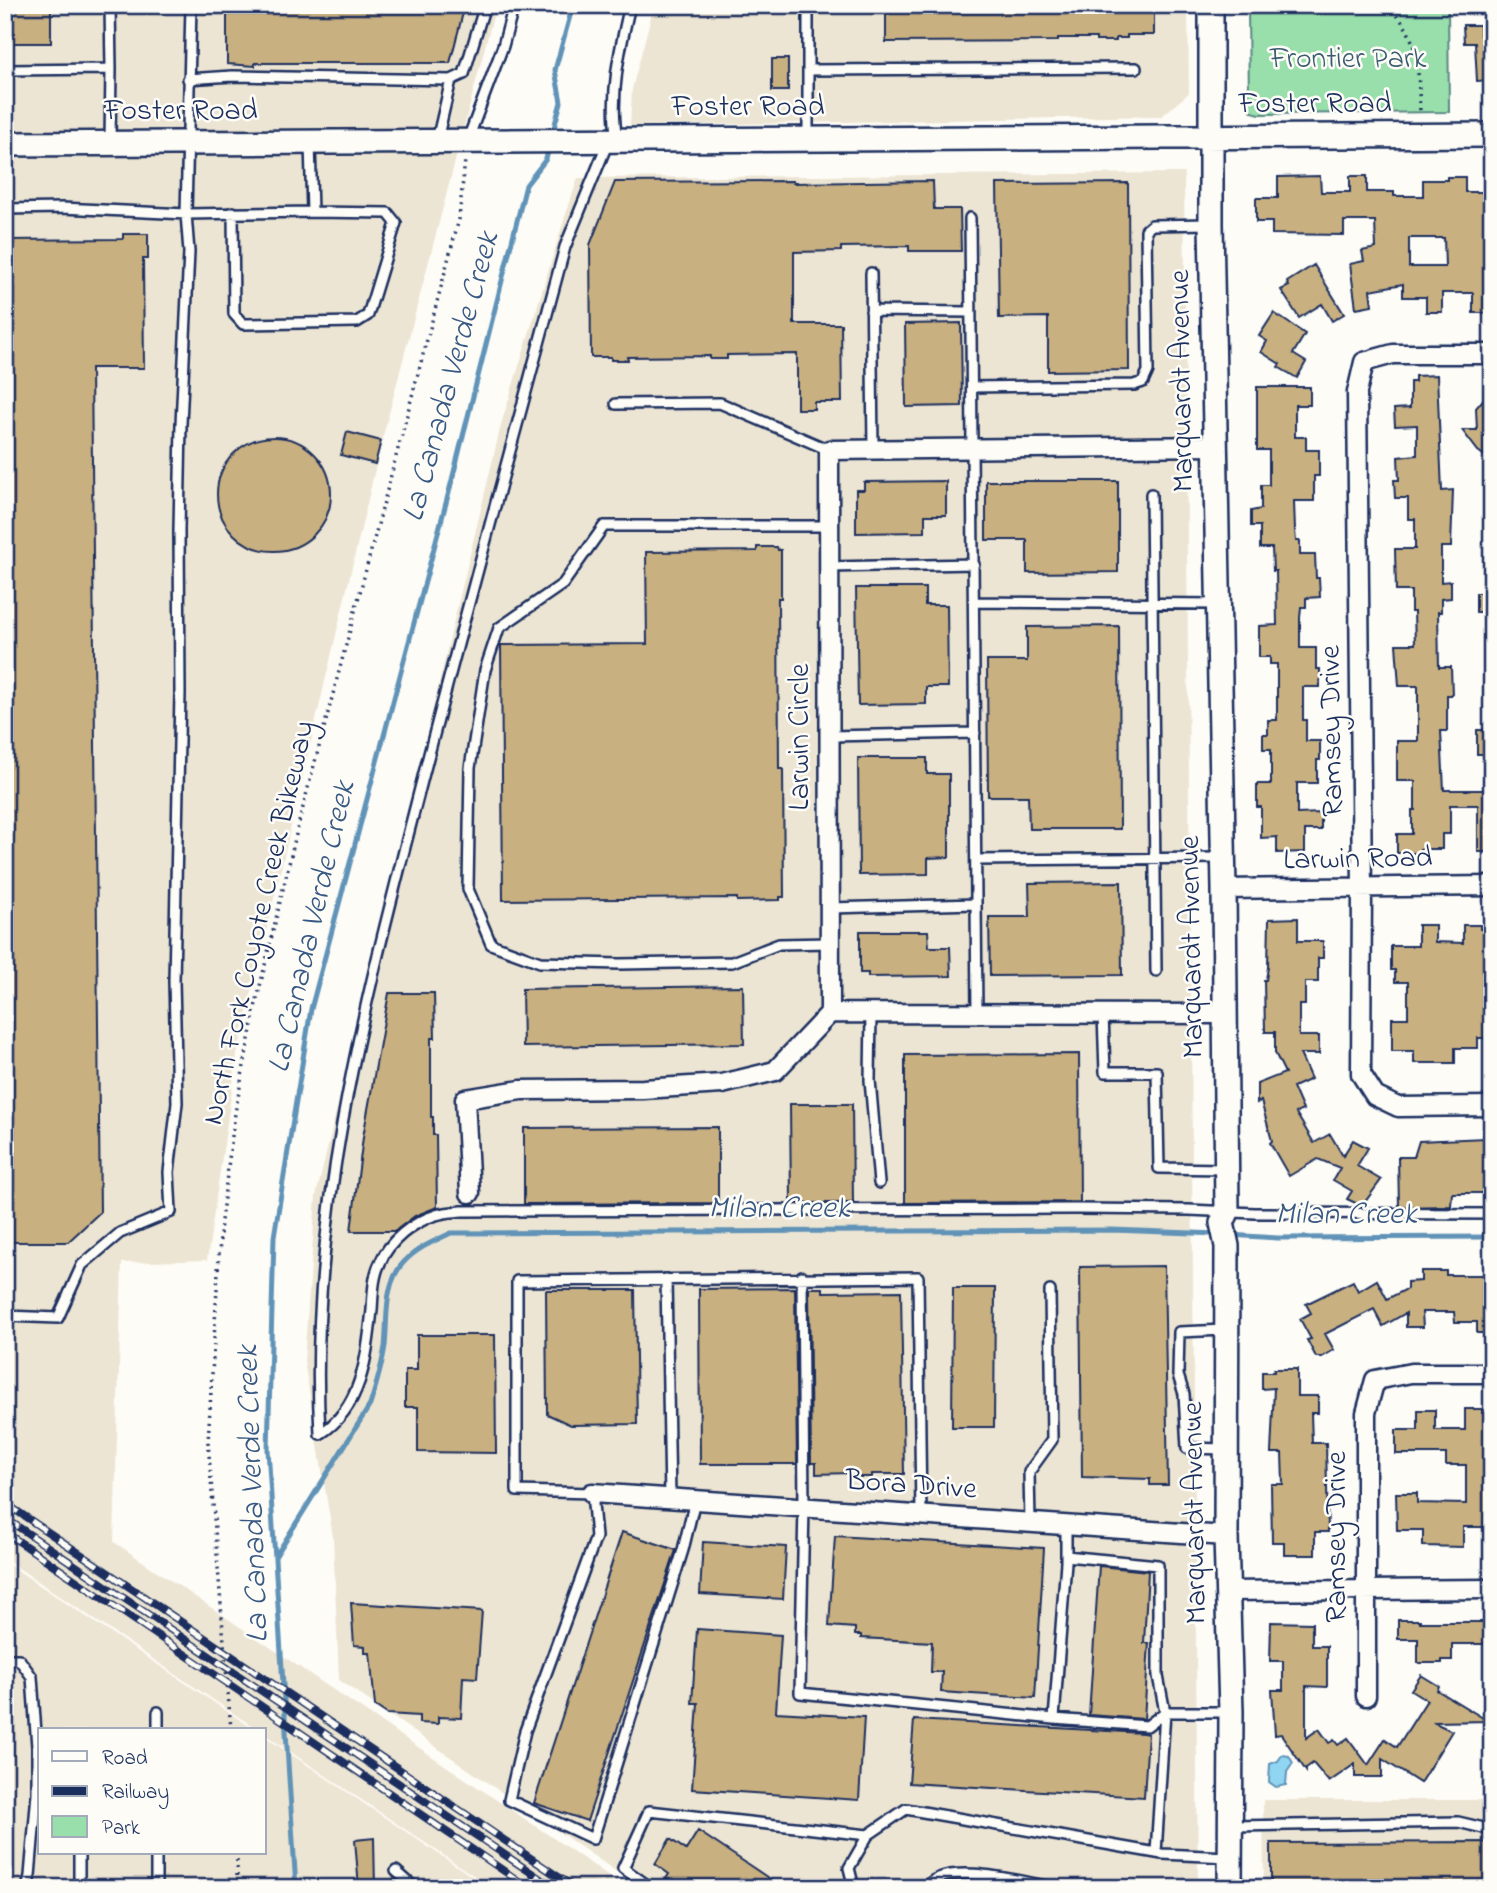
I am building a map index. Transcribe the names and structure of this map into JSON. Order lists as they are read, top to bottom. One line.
{"streets":{"street":["Foster Road","Marquardt Avenue","Ramsey Drive","Larwin Circle","Larwin Road","Bora Drive"],"path":["North Fork Coyote Creek Bikeway"]},"crossings":[["Foster Road","Marquardt Avenue"],["Foster Road","North Fork Coyote Creek Bikeway"],["Marquardt Avenue","Larwin Road"],["Marquardt Avenue","Bora Drive"],["Ramsey Drive","Larwin Road"]],"water":["La Canada Verde Creek","Milan Creek"],"parks":["Frontier Park"],"legend":["Road","Railway","Park"]}
